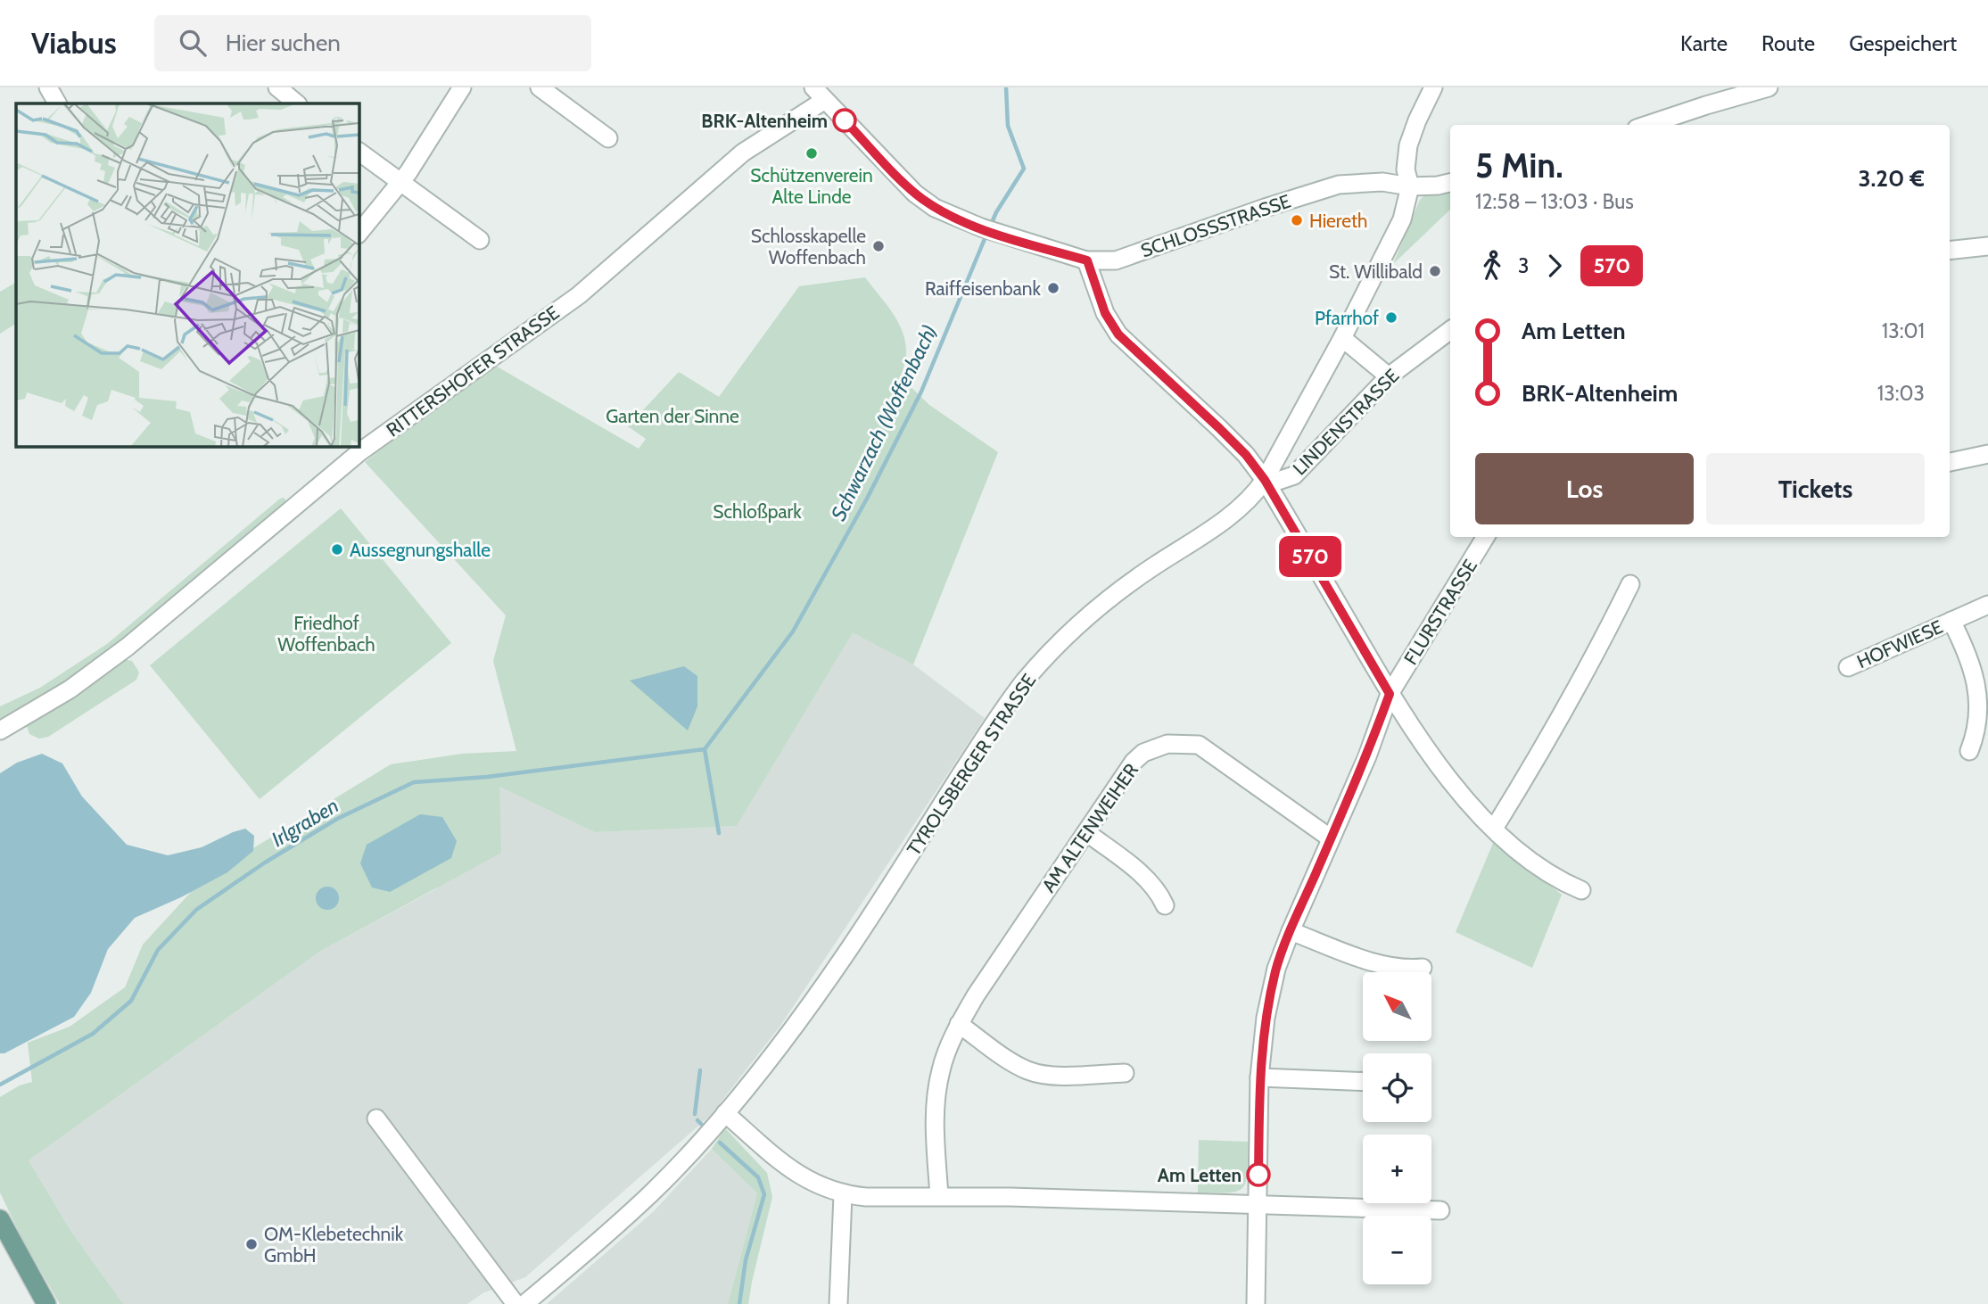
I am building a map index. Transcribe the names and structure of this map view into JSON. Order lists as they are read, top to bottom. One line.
{"streets":{"street":["SCHLOSSSTRASSE","RITTERSHOFER STRASSE","LINDENSTRASSE","FLURSTRASSE","HOFWIESE","TYROLSBERGER STRASSE","AM ALTENWEIHER"]},"crossings":[["SCHLOSSSTRASSE","RITTERSHOFER STRASSE"],["SCHLOSSSTRASSE","TYROLSBERGER STRASSE"],["LINDENSTRASSE","TYROLSBERGER STRASSE"],["FLURSTRASSE","AM ALTENWEIHER"]],"water":["Schwarzach (Woffenbach)","Irlgraben"],"parks":["Garten der Sinne","Schloßpark","Friedhof Woffenbach"],"places":["BRK-Altenheim","Schützenverein Alte Linde","Hiereth","Schlosskapelle Woffenbach","St. Willibald","Raiffeisenbank","Pfarrhof","Aussegnungshalle","Am Letten","OM-Klebetechnik GmbH"],"lines":["bus line 570"],"north":"top left","page":{"header":"Viabus","search":"Hier suchen","nav":["Karte","Route","Gespeichert"],"on_map":"570","heading":["5 Min.","12:58 – 13:03 · Bus","3.20 €"],"legs":["3","570"],"list":[{"name":"Am Letten","value":"13:01"},{"name":"BRK-Altenheim","value":"13:03"}],"buttons":["Los","Tickets"],"map_buttons":["+","−"]}}
